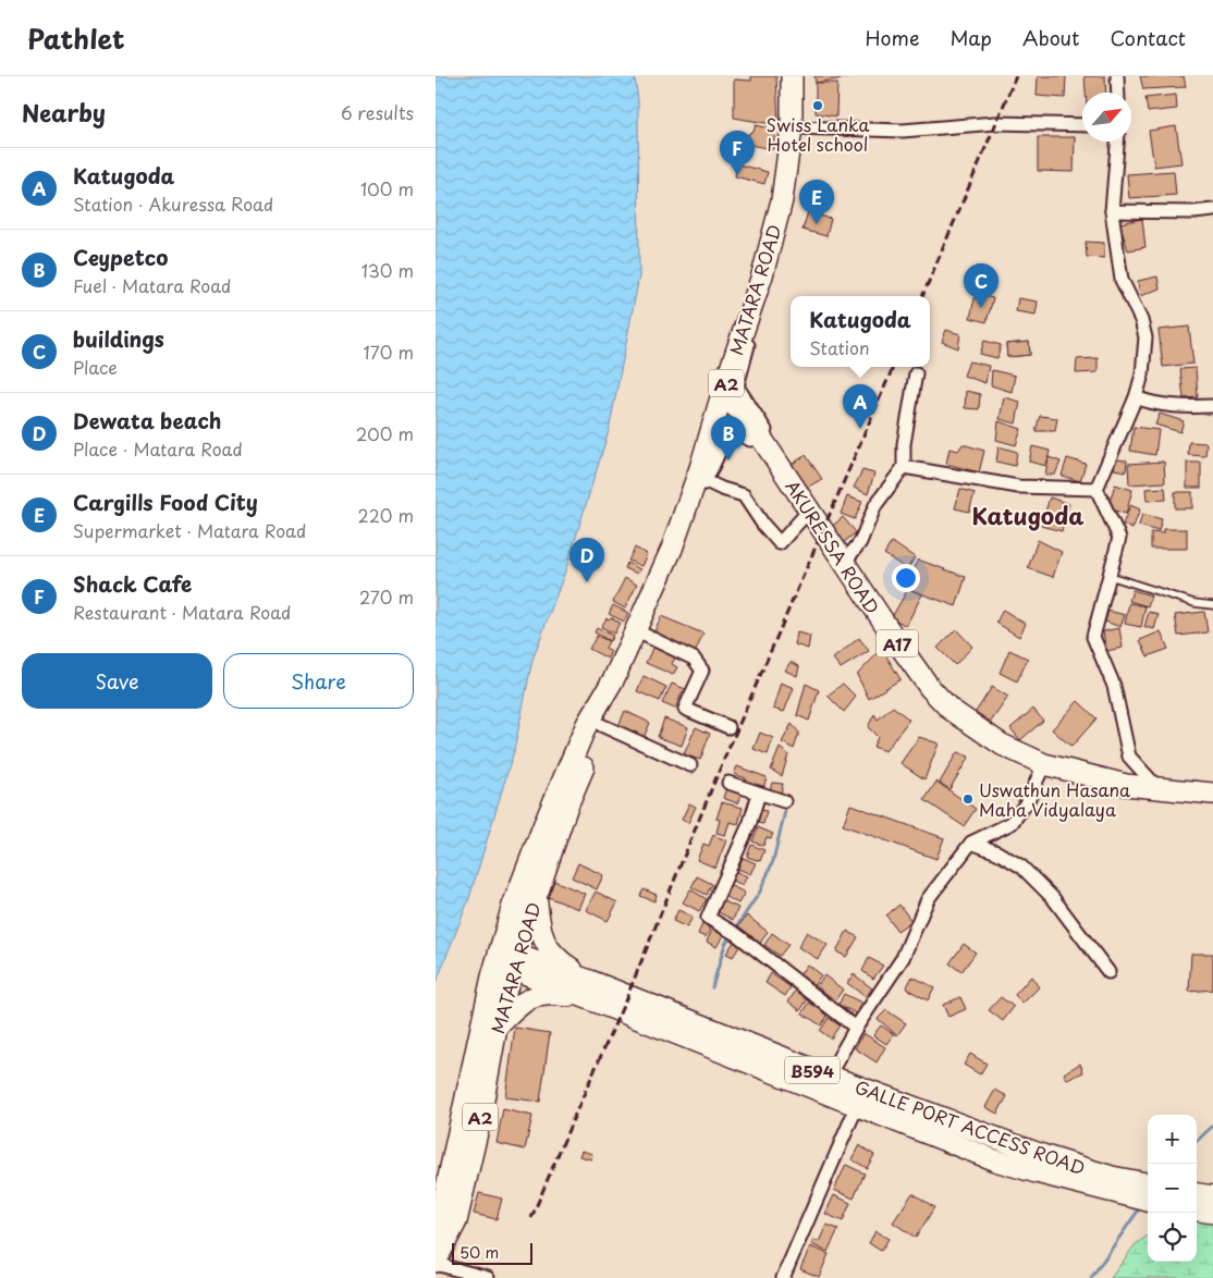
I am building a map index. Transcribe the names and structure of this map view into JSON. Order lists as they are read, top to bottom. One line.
{"streets":{"main road":["MATARA ROAD","A2","AKURESSA ROAD","A17","B594","GALLE PORT ACCESS ROAD"]},"crossings":[["MATARA ROAD","AKURESSA ROAD"],["MATARA ROAD","GALLE PORT ACCESS ROAD"]],"districts":["Katugoda"],"places":["Swiss Lanka Hotel school","Uswathun Hasana Maha Vidyalaya"],"scale_bar":"50 m","north":"top right","page":{"header":"Pathlet","nav":["Home","Map","About","Contact"],"heading":["Nearby","6 results"],"pins":["F","E","C","A","B","D"],"list":[{"mark":"A","name":"Katugoda","note":"Station · Akuressa Road","value":"100 m"},{"mark":"B","name":"Ceypetco","note":"Fuel · Matara Road","value":"130 m"},{"mark":"C","name":"buildings","note":"Place","value":"170 m"},{"mark":"D","name":"Dewata beach","note":"Place · Matara Road","value":"200 m"},{"mark":"E","name":"Cargills Food City","note":"Supermarket · Matara Road","value":"220 m"},{"mark":"F","name":"Shack Cafe","note":"Restaurant · Matara Road","value":"270 m"}],"popup":["Katugoda","Station"],"buttons":["Save","Share"],"map_buttons":["+","−"],"scale":"50 m"}}
